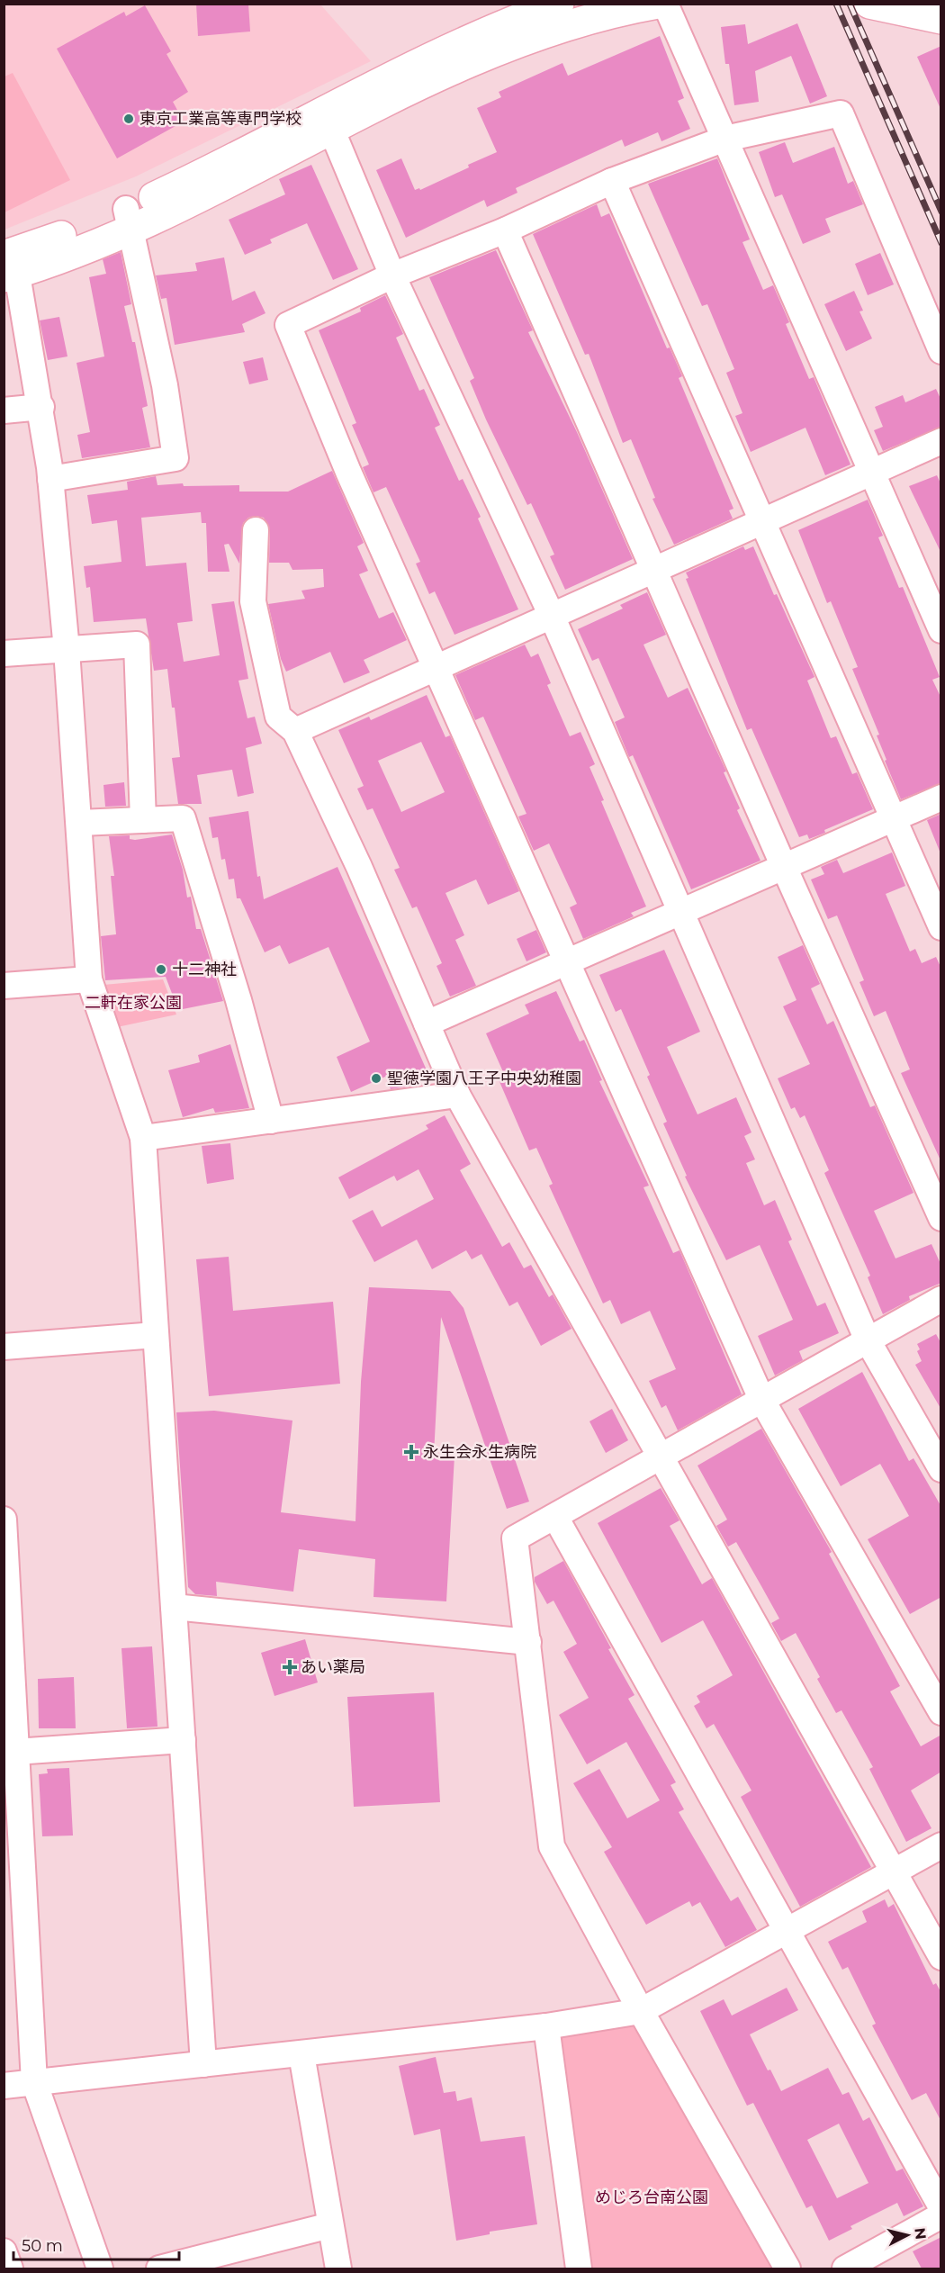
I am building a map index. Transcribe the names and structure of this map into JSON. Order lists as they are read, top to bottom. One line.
{"parks":["二軒在家公園","めじろ台南公園"],"places":{"other":["東京工業高等専門学校","十二神社","聖徳学園八王子中央幼稚園"],"health":["永生会永生病院","あい薬局"]},"scale_bar":"50 m","north":"right"}
